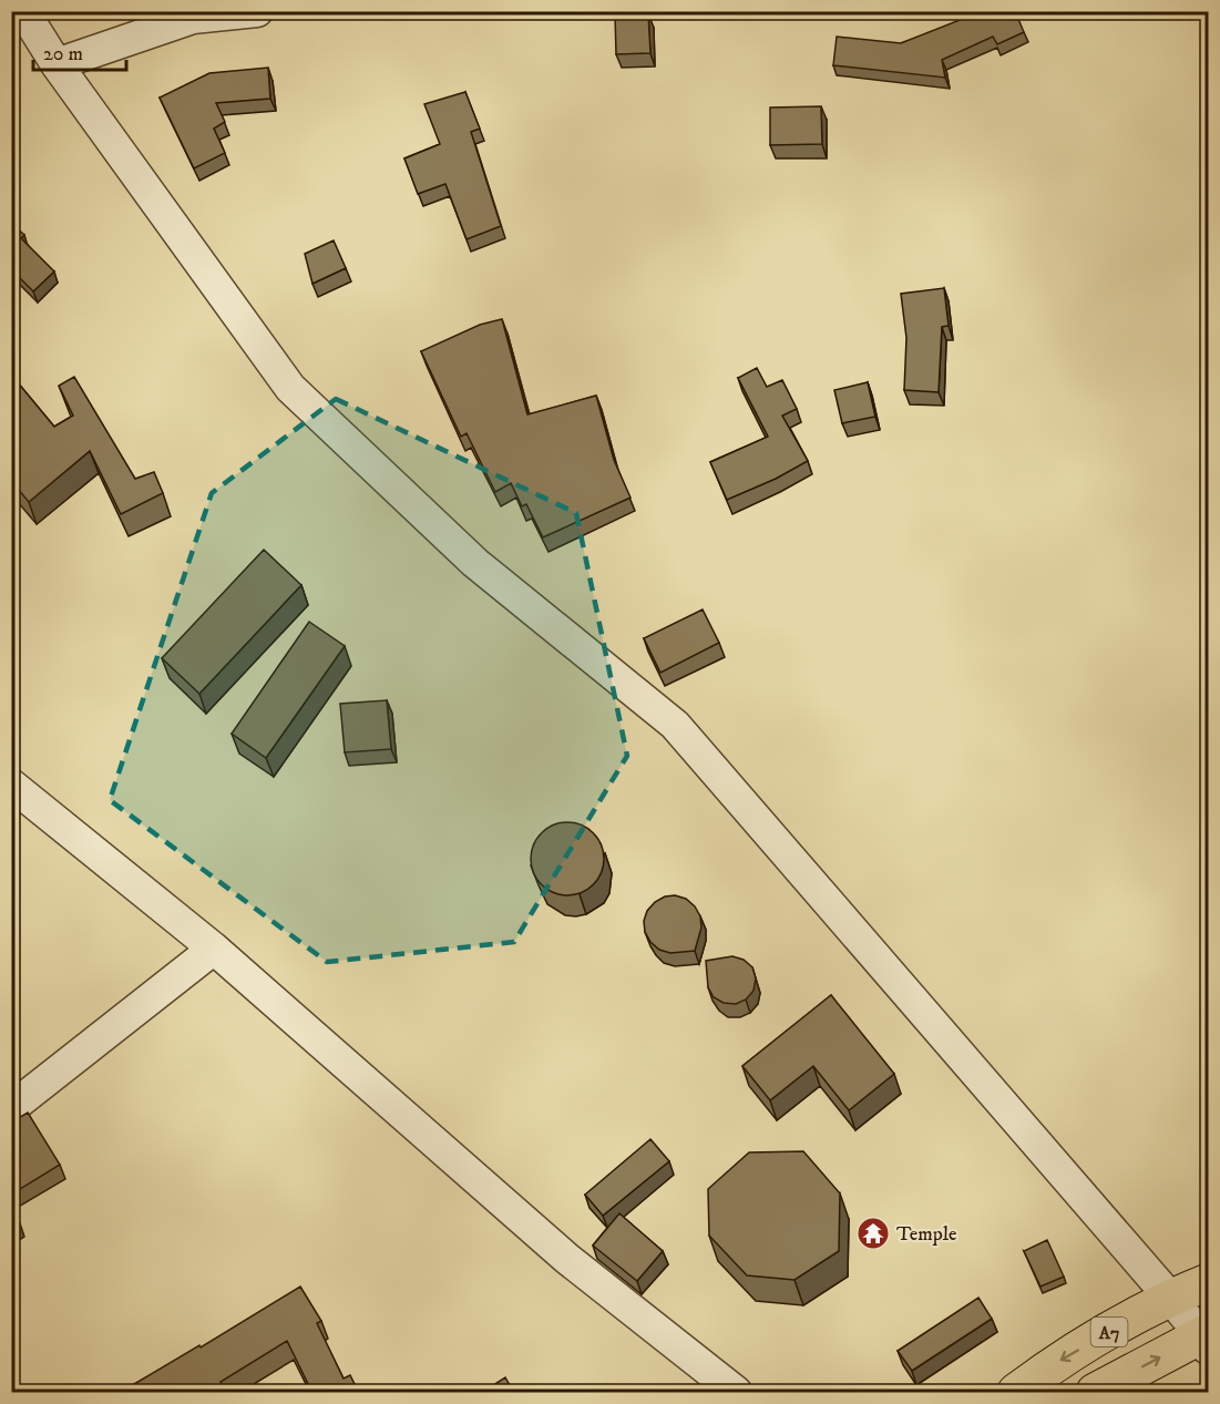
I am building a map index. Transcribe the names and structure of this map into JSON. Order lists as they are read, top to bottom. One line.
{"streets":{"highway":["A7"]},"places":{"temple":["Temple"]},"scale_bar":"20 m"}
